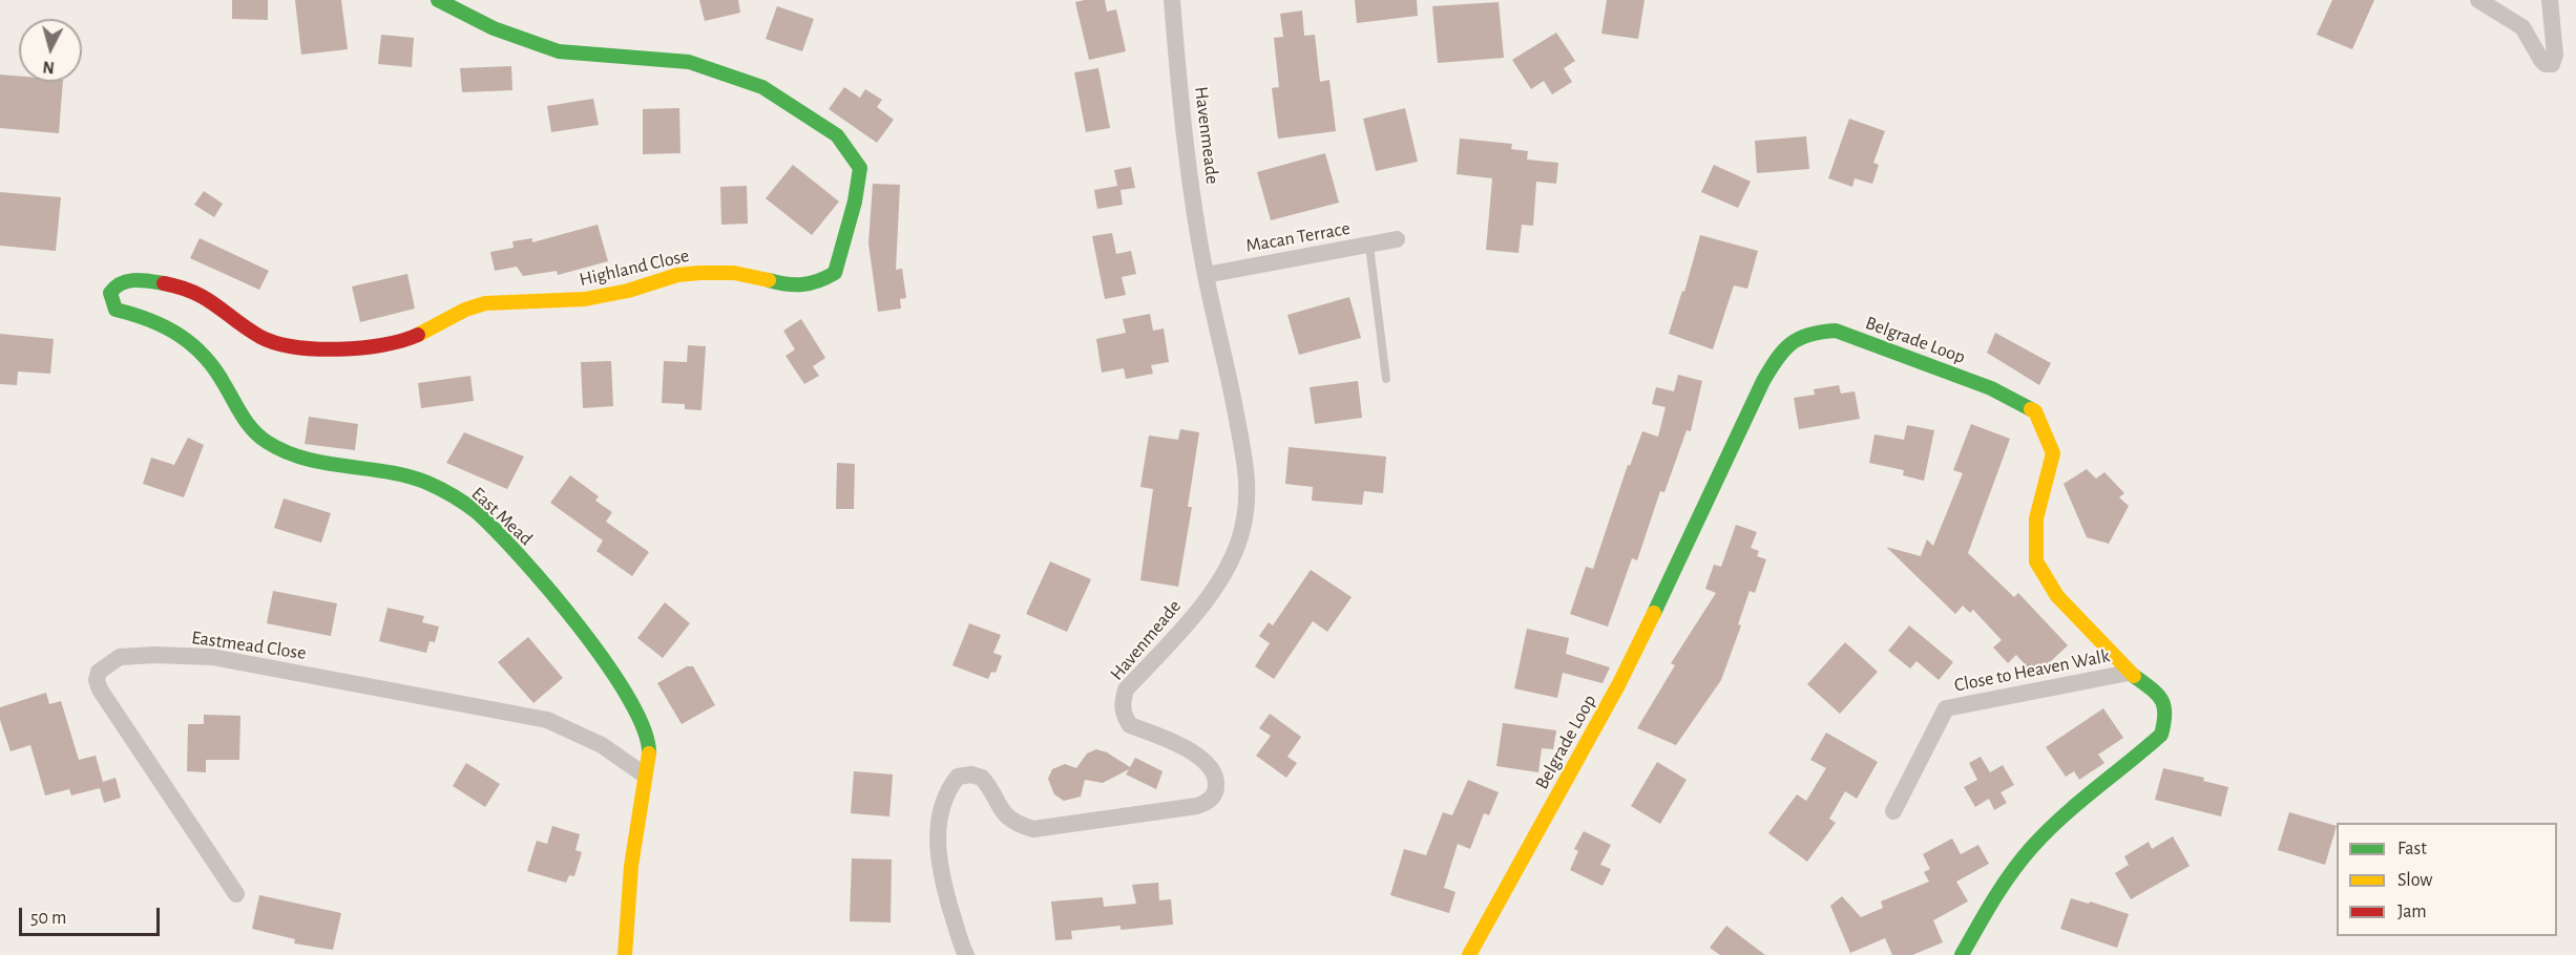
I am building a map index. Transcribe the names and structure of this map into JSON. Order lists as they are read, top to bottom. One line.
{"streets":{"street":["Havenmeade","Macan Terrace","Highland Close","Belgrade Loop","East Mead","Eastmead Close","Close to Heaven Walk"]},"crossings":[["Havenmeade","Macan Terrace"],["Highland Close","East Mead"],["Belgrade Loop","Close to Heaven Walk"],["East Mead","Eastmead Close"]],"legend":["Fast","Slow","Jam"],"scale_bar":"50 m","north":"bottom"}
